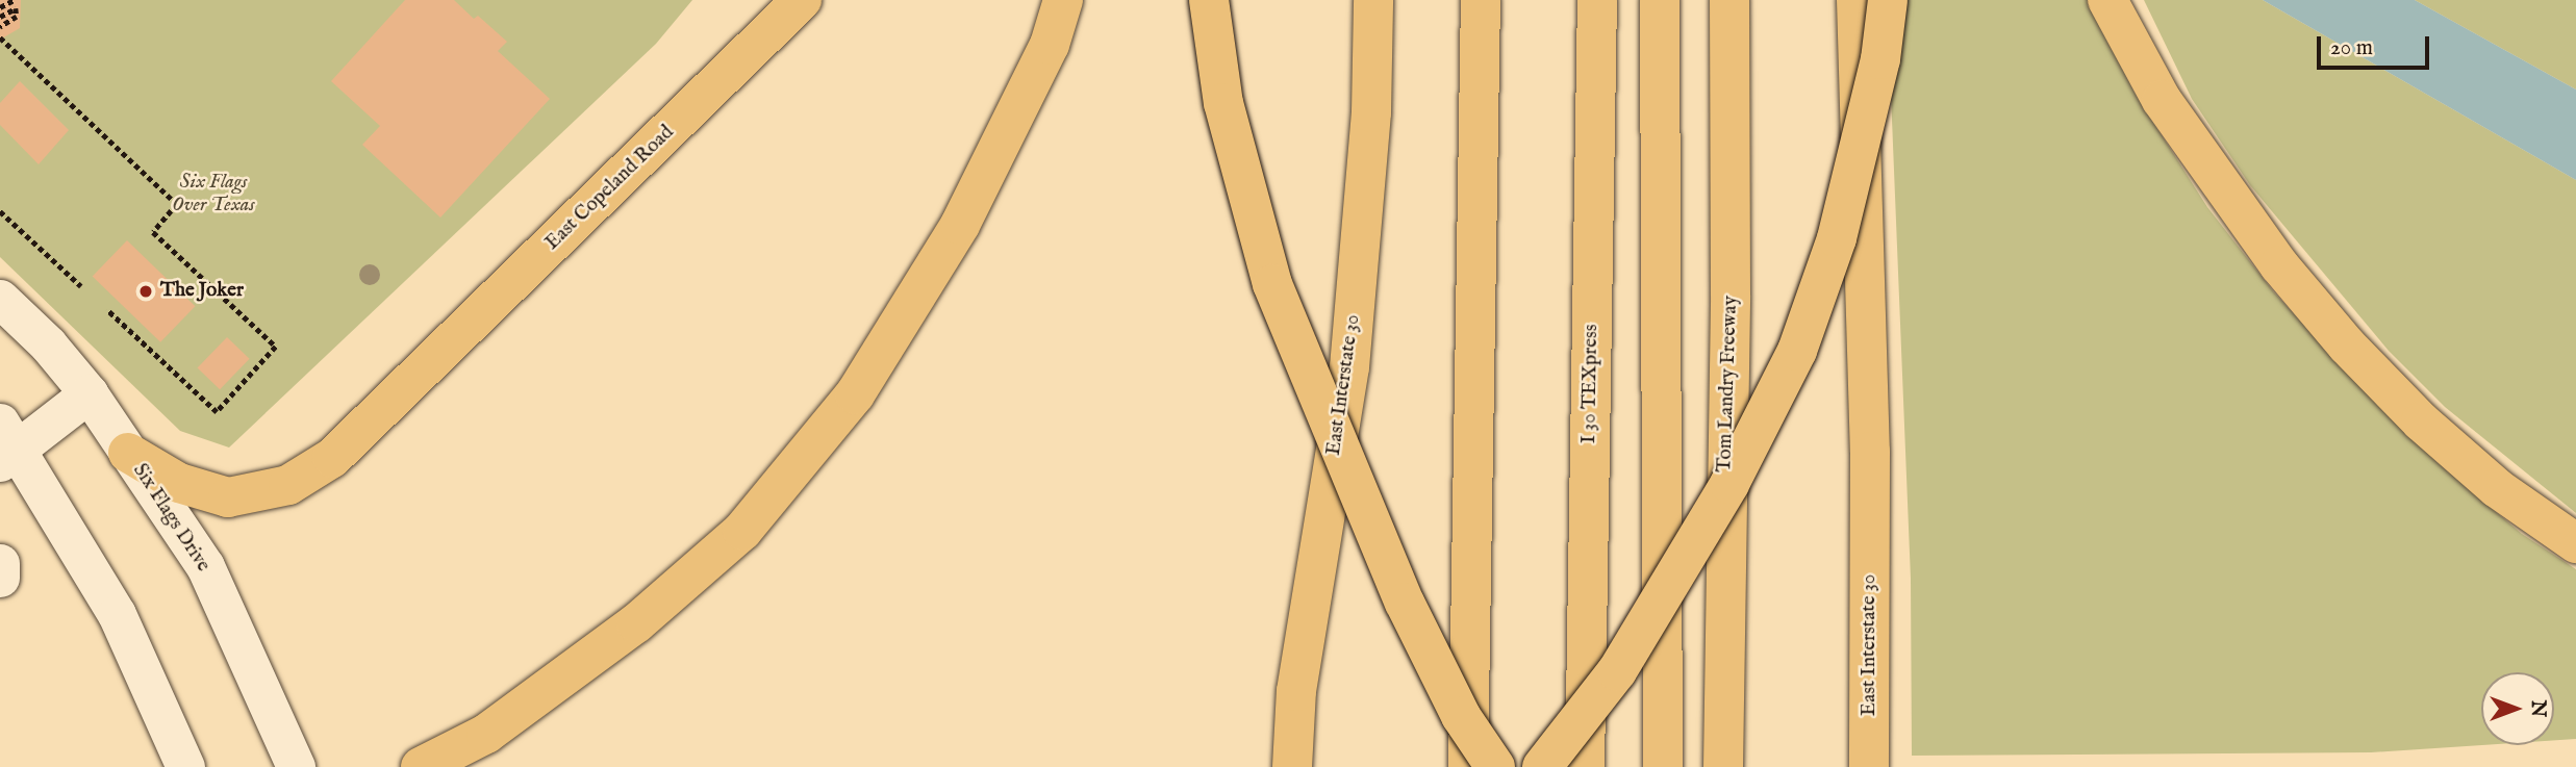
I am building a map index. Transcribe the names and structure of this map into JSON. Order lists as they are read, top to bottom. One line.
{"streets":{"main road":["East Copeland Road","I 30 TEXpress","Tom Landry Freeway","East Interstate 30"],"street":["Six Flags Drive"]},"crossings":[["East Copeland Road","Six Flags Drive"]],"parks":["Six Flags Over Texas"],"places":["The Joker"],"scale_bar":"20 m","north":"right"}
